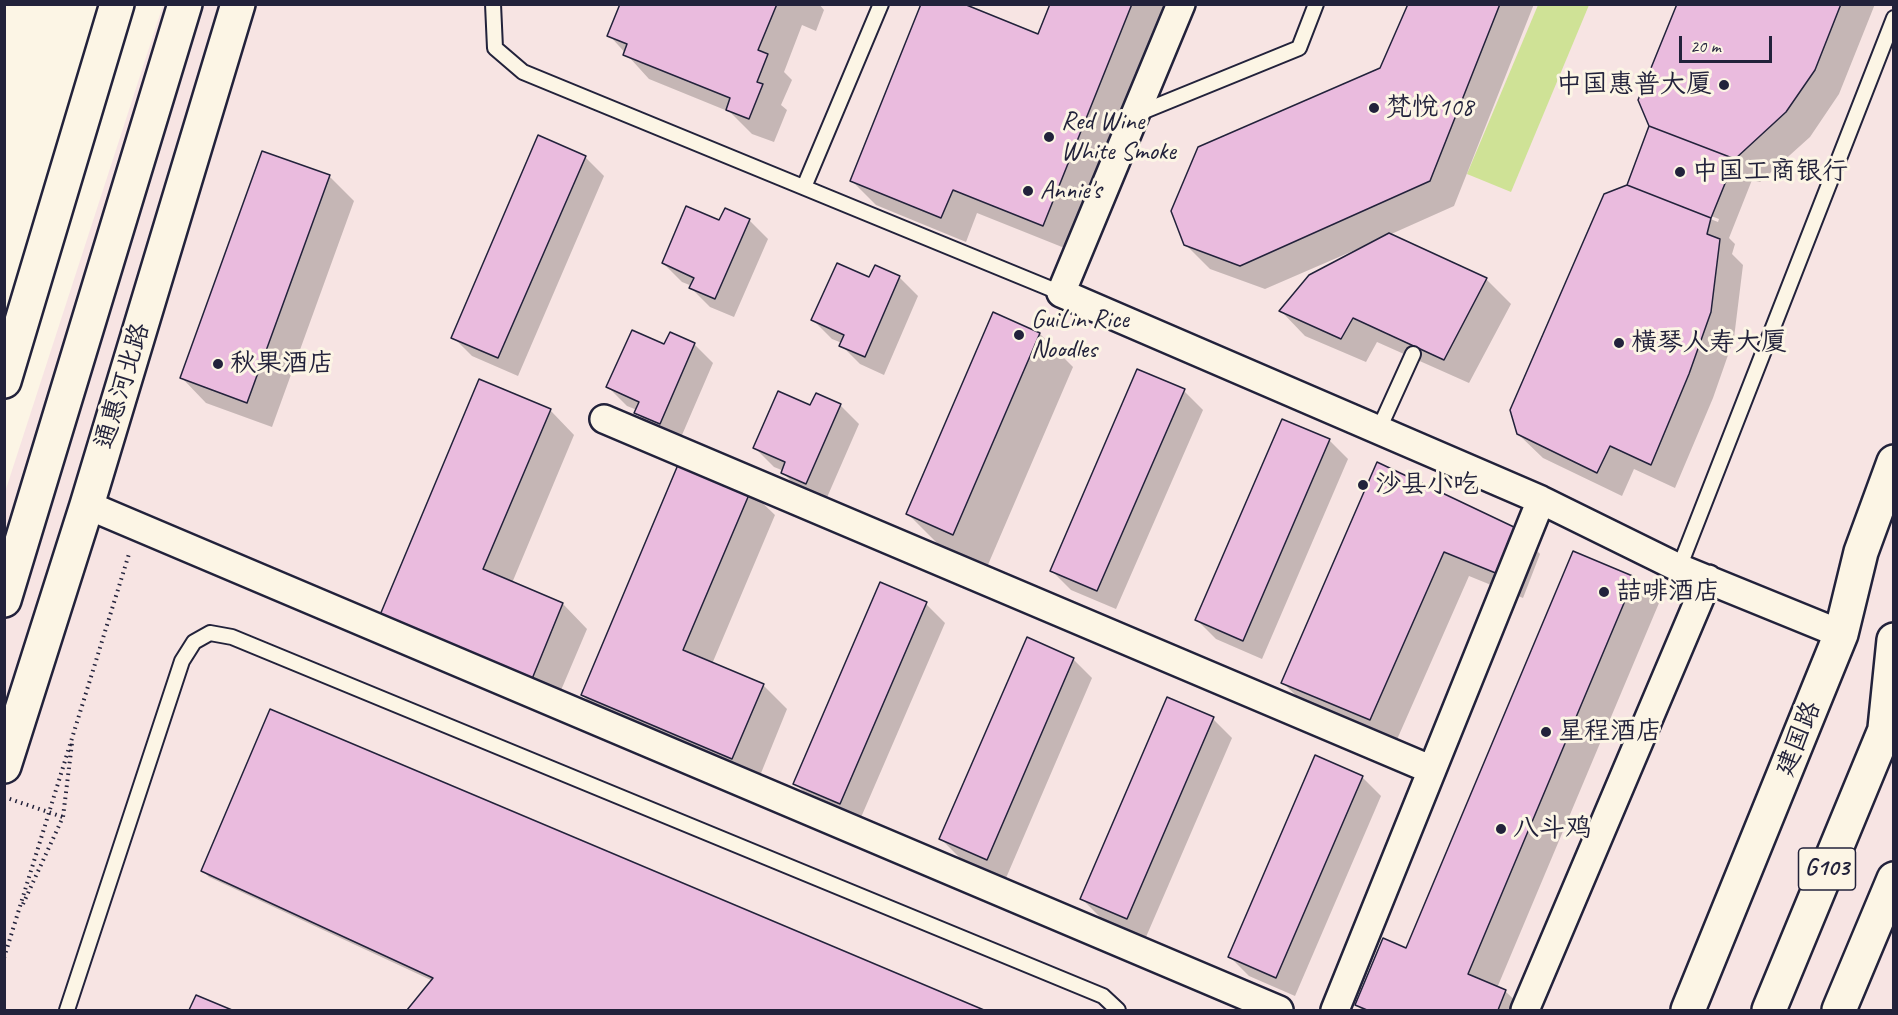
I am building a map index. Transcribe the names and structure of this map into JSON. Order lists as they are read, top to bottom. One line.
{"streets":{"main road":["通惠河北路","建国路","G103"]},"places":["中国惠普大厦","梵悦108","Red Wine White Smoke","中国工商银行","Annie's","GuiLin Rice Noodles","横琴人寿大厦","秋果酒店","沙县小吃","喆啡酒店","星程酒店","八斗鸡"],"scale_bar":"20 m"}
